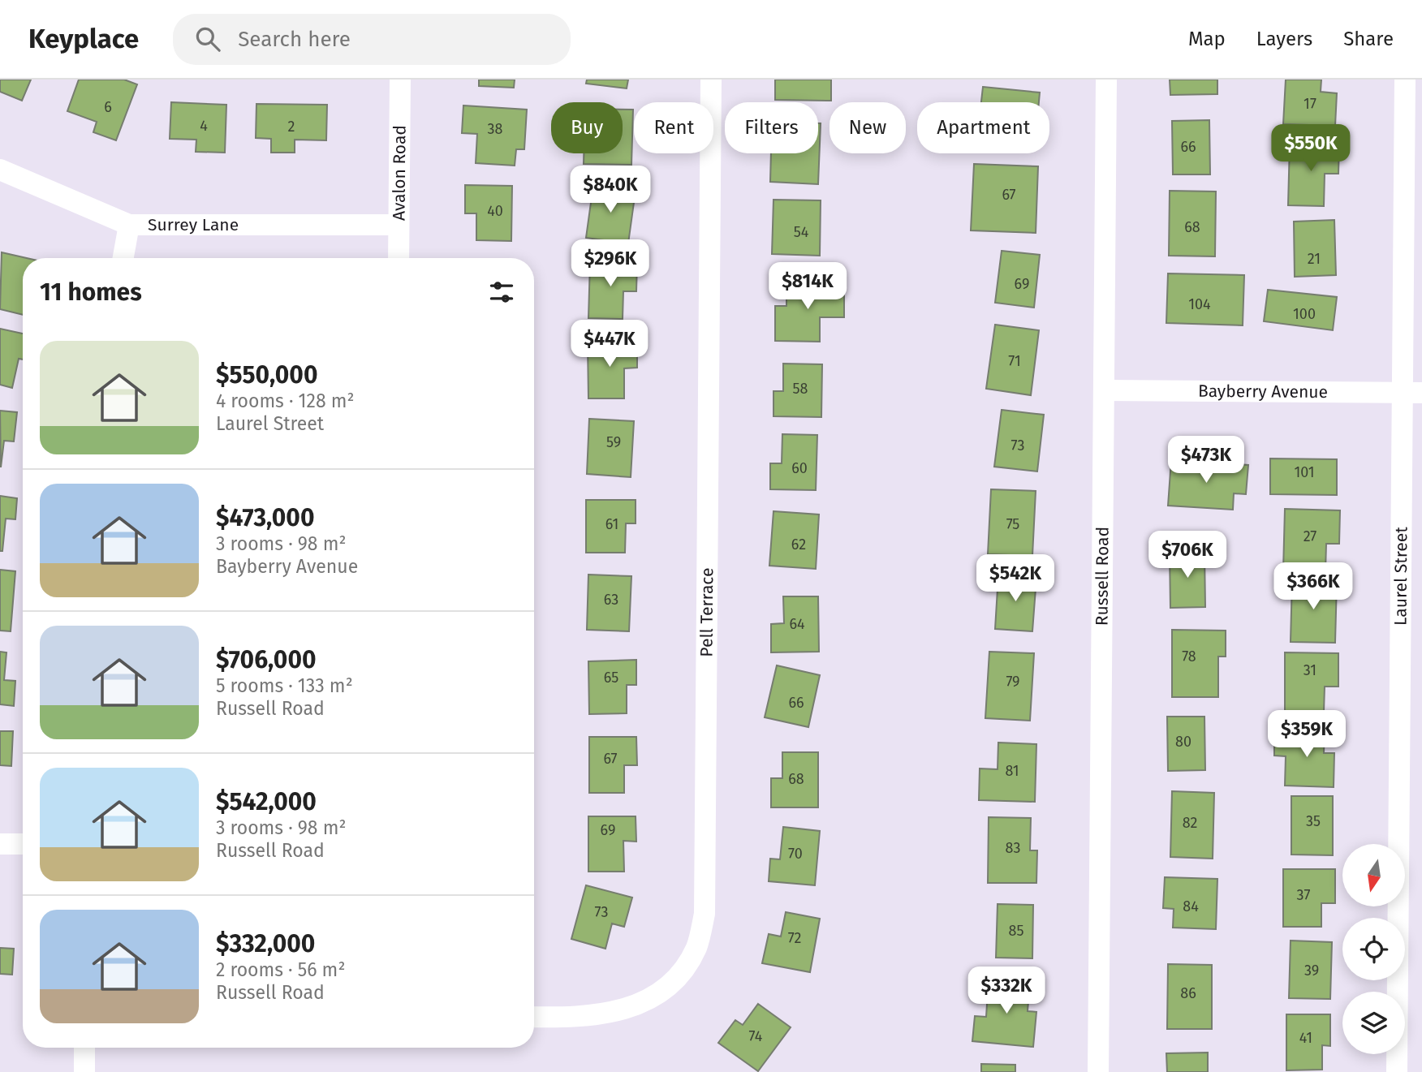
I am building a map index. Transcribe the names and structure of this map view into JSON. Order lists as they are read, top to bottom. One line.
{"streets":{"street":["Avalon Road","Surrey Lane","Bayberry Avenue","Russell Road","Laurel Street","Pell Terrace"]},"crossings":[["Avalon Road","Surrey Lane"],["Bayberry Avenue","Russell Road"],["Bayberry Avenue","Laurel Street"]],"house_numbers":["17","6","4","2","38","66","67","40","68","54","21","69","104","100","71","58","59","73","60","101","61","75","27","62","63","64","78","31","65","79","66","80","67","81","68","35","82","69","83","70","37","84","73","85","72","39","86","74","41"],"north":"bottom","page":{"header":"Keyplace","search":"Search here","nav":["Map","Layers","Share"],"chip":["Buy","Rent","Filters","New","Apartment"],"price":["$550K","$840K","$296K","$814K","$447K","$473K","$706K","$542K","$366K","$359K","$332K"],"heading":"11 homes","list":[{"name":"$550,000","note":"4 rooms · 128 m² · Laurel Street"},{"name":"$473,000","note":"3 rooms · 98 m² · Bayberry Avenue"},{"name":"$706,000","note":"5 rooms · 133 m² · Russell Road"},{"name":"$542,000","note":"3 rooms · 98 m² · Russell Road"},{"name":"$332,000","note":"2 rooms · 56 m² · Russell Road"}]}}
